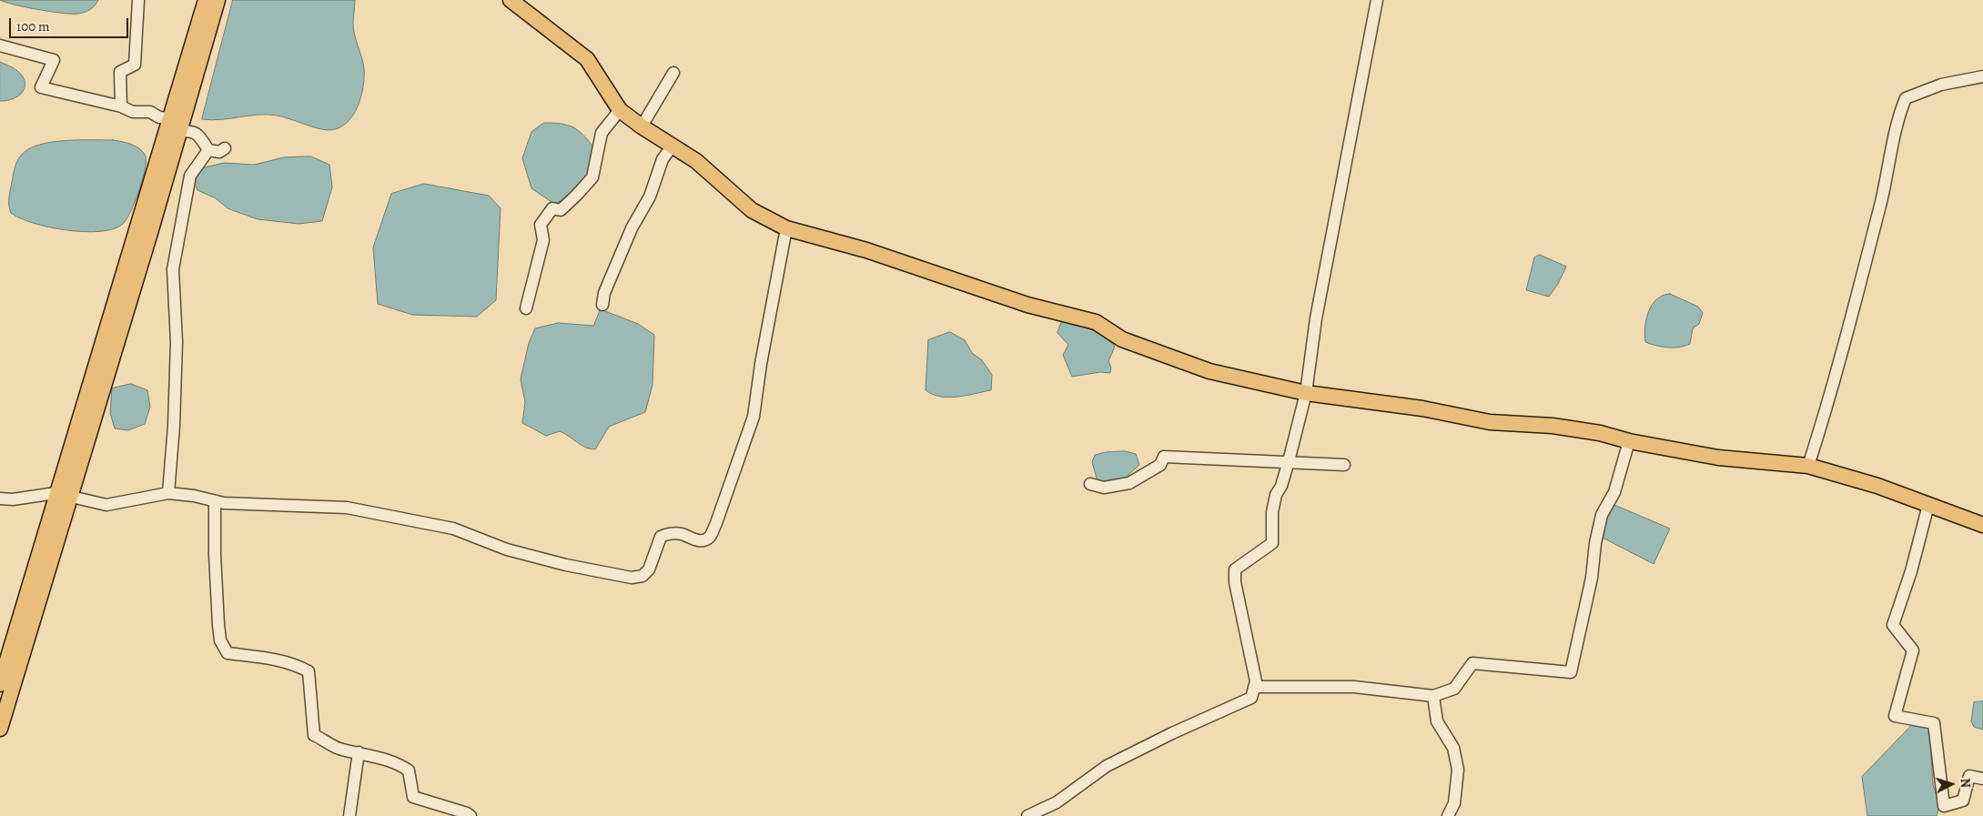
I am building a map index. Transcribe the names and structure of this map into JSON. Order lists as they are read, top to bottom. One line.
{"scale_bar":"100 m","north":"right"}
